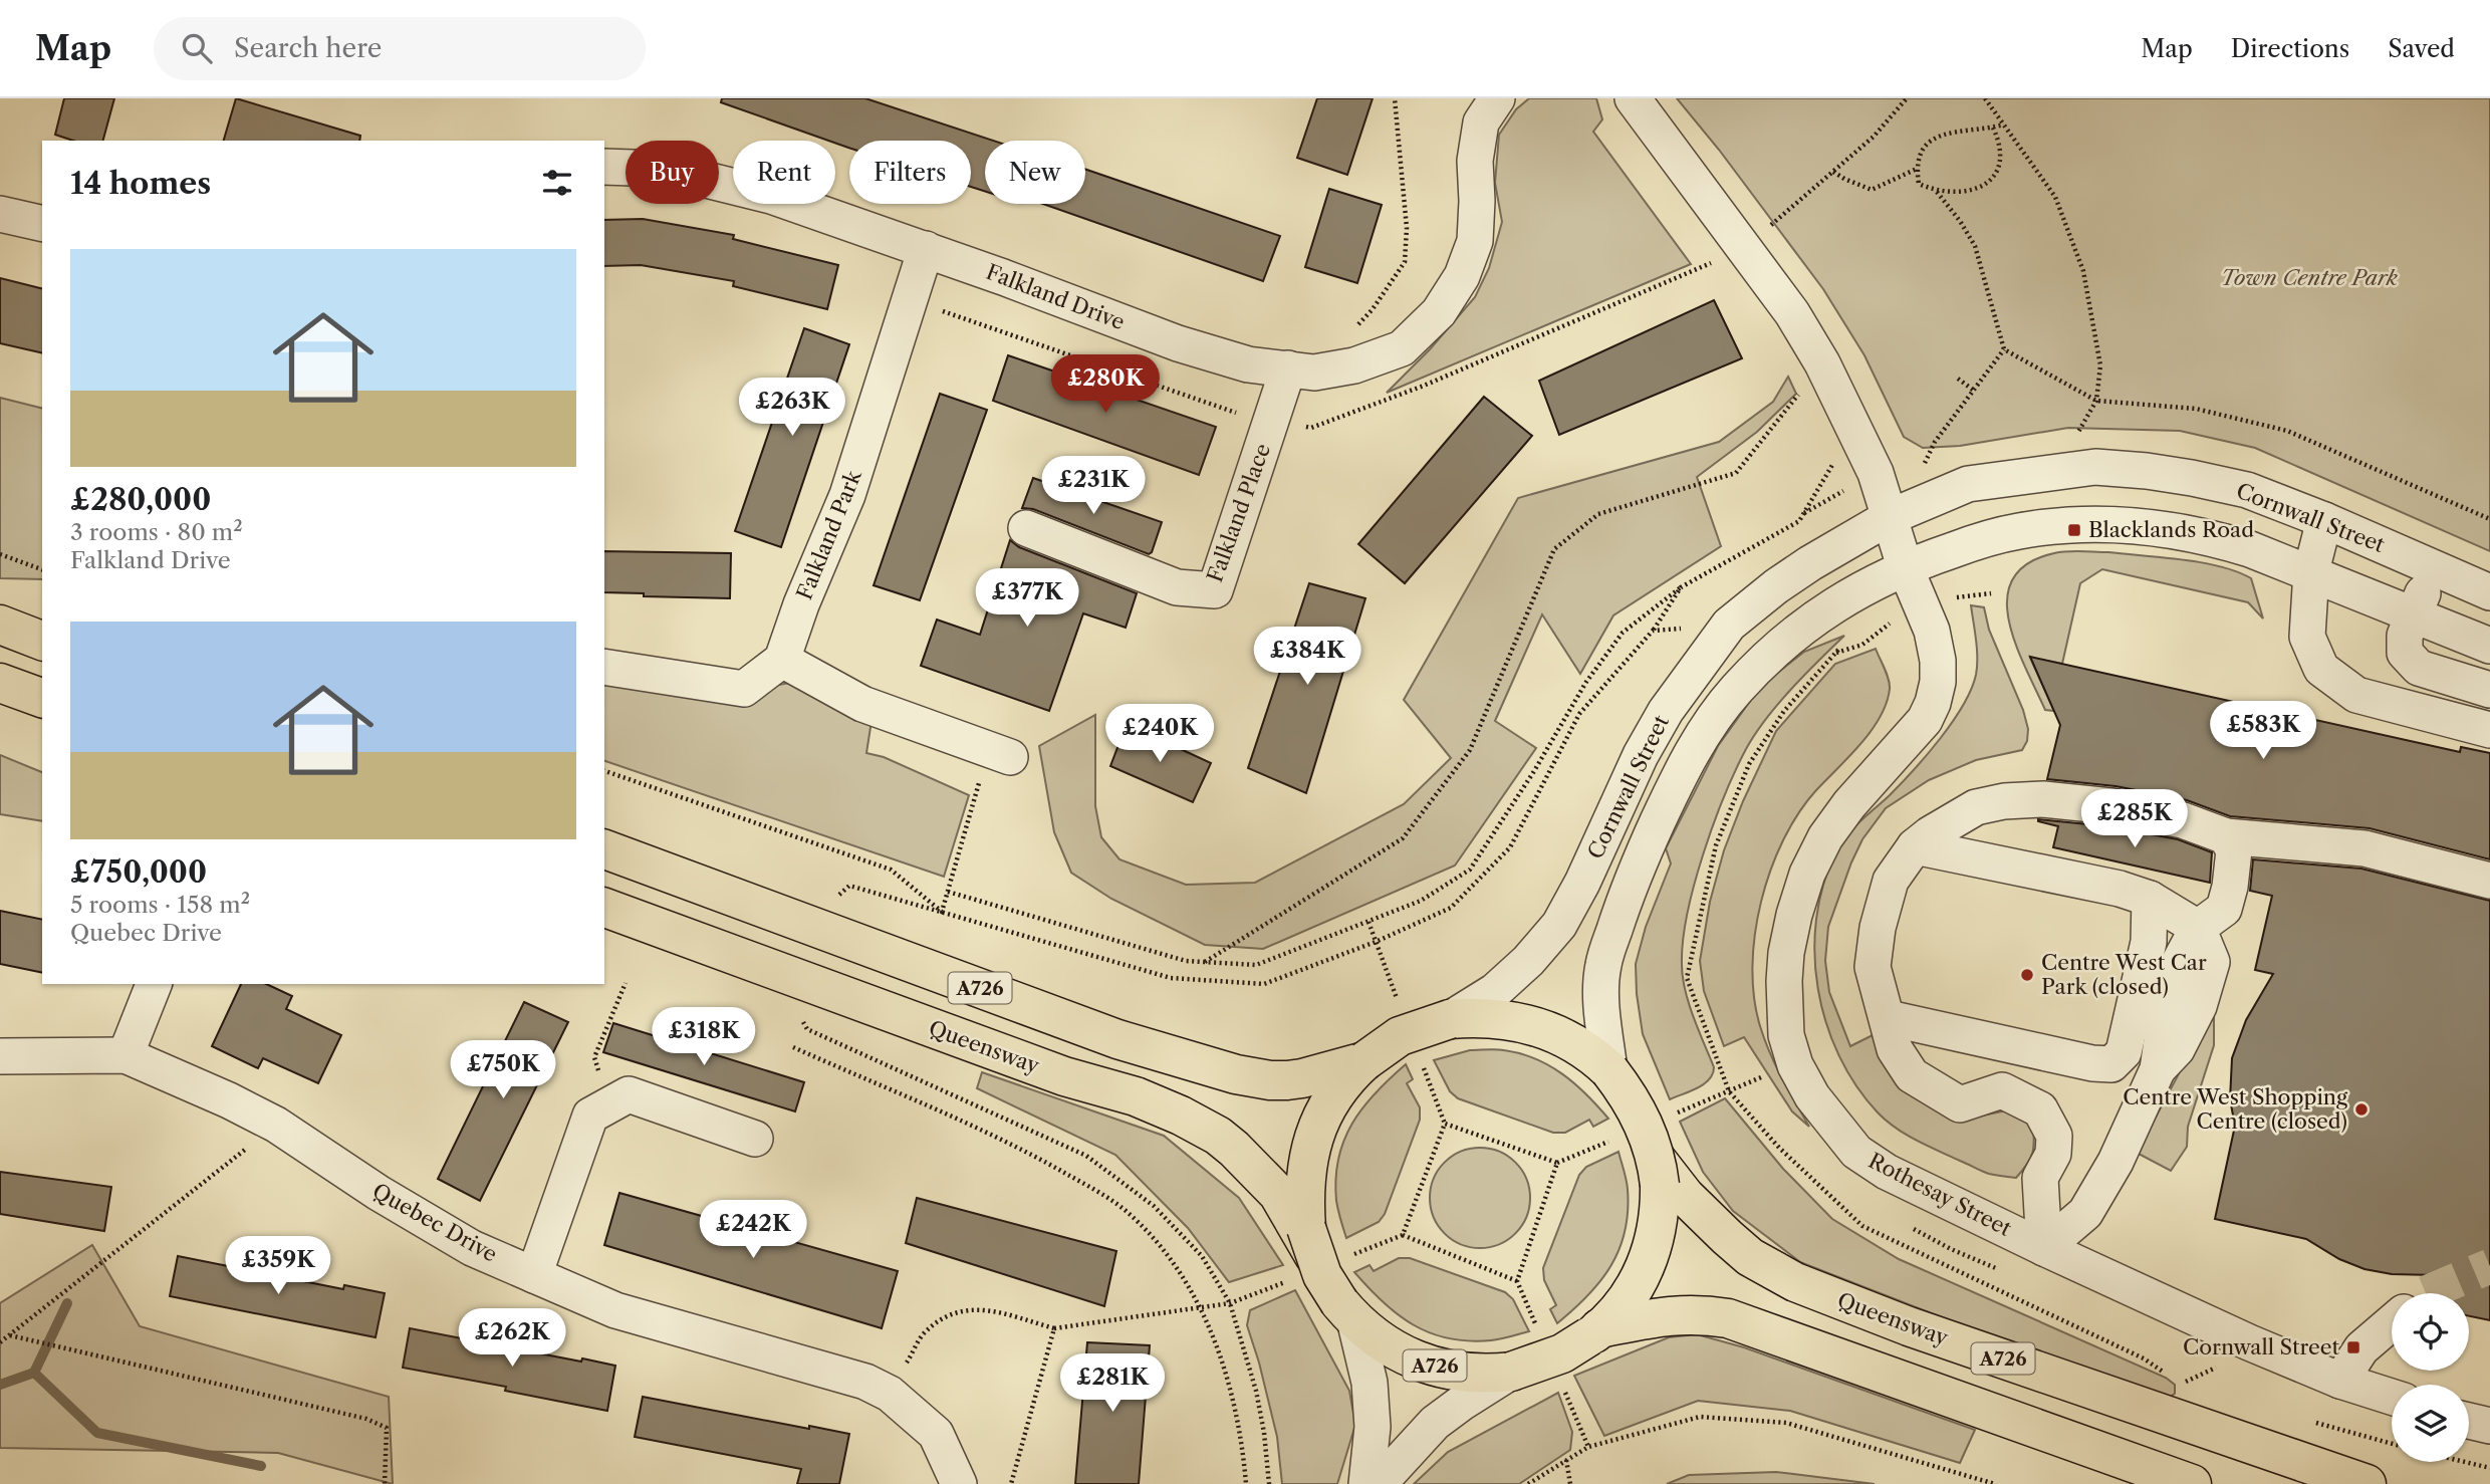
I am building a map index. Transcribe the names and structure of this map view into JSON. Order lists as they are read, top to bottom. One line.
{"streets":{"highway":["A726","Queensway"],"street":["Falkland Drive","Falkland Place","Cornwall Street","Falkland Park","Rothesay Street","Quebec Drive"]},"crossings":[["Falkland Drive","Falkland Place"],["Falkland Drive","Falkland Park"],["Cornwall Street","A726"],["Cornwall Street","Rothesay Street"],["A726","Queensway"]],"parks":["Town Centre Park"],"places":{"transit":["Blacklands Road","Cornwall Street"],"other":["Centre West Car Park (closed)","Centre West Shopping Centre (closed)"]},"page":{"header":"Map","search":"Search here","nav":["Map","Directions","Saved"],"chip":["Buy","Rent","Filters","New"],"heading":"14 homes","list":[{"name":"£280,000","note":"3 rooms · 80 m² · Falkland Drive"},{"name":"£750,000","note":"5 rooms · 158 m² · Quebec Drive"}],"price":["£280K","£263K","£231K","£377K","£384K","£583K","£240K","£285K","£318K","£750K","£242K","£359K","£262K","£281K"]}}
